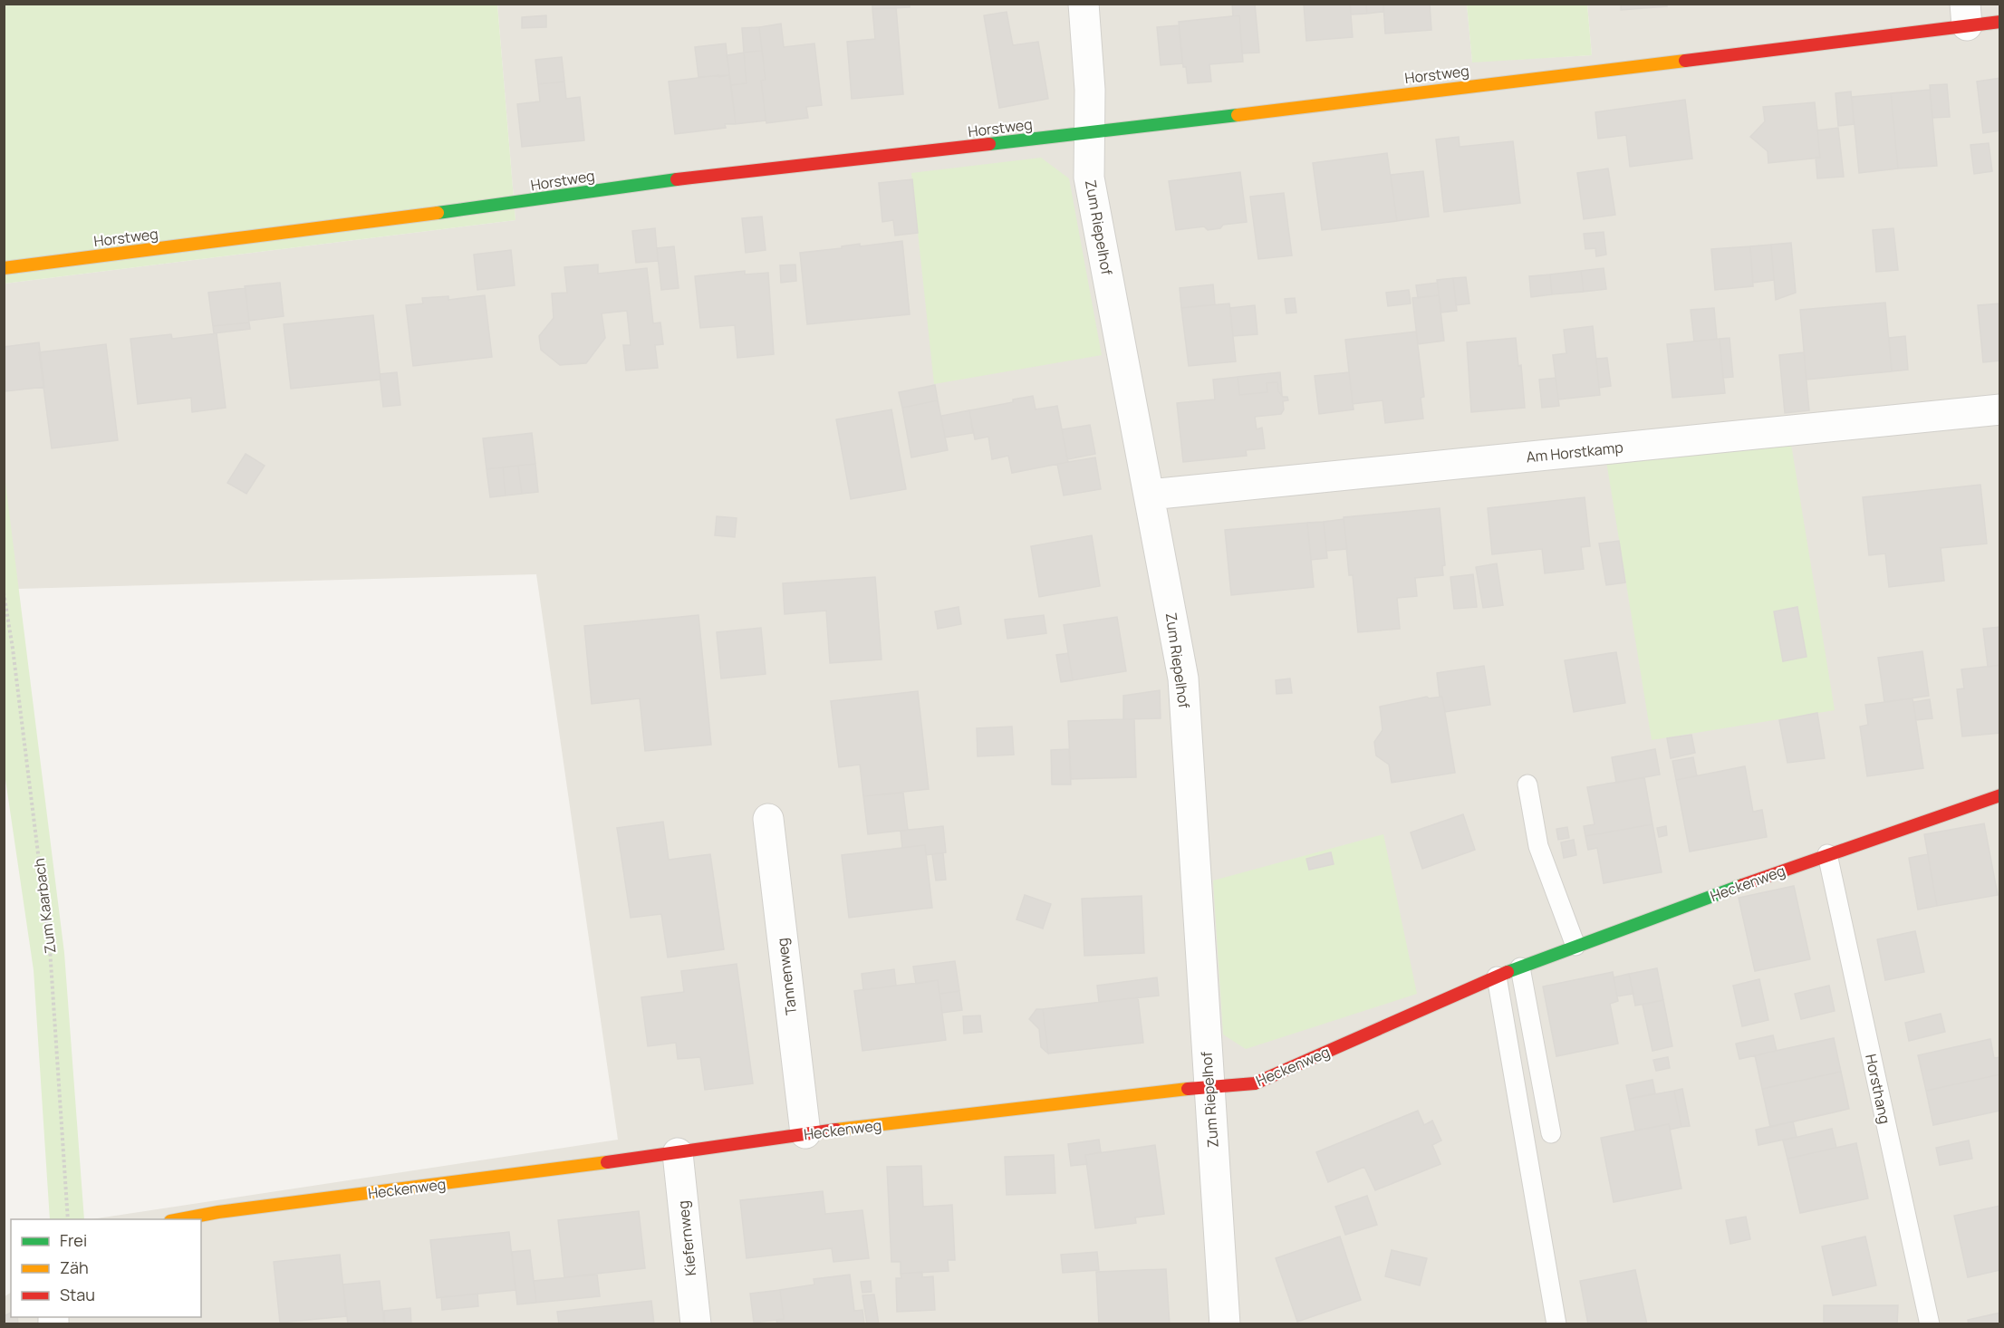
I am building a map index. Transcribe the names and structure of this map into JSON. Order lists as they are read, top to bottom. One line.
{"streets":{"street":["Horstweg","Zum Riepelhof","Am Horstkamp","Heckenweg","Tannenweg","Kiefernweg"],"lane":["Horsthang"],"path":["Zum Kaarbach"]},"crossings":[["Horstweg","Zum Riepelhof"],["Zum Riepelhof","Am Horstkamp"],["Zum Riepelhof","Heckenweg"],["Heckenweg","Tannenweg"],["Heckenweg","Horsthang"],["Heckenweg","Kiefernweg"]],"legend":["Frei","Zäh","Stau"]}
